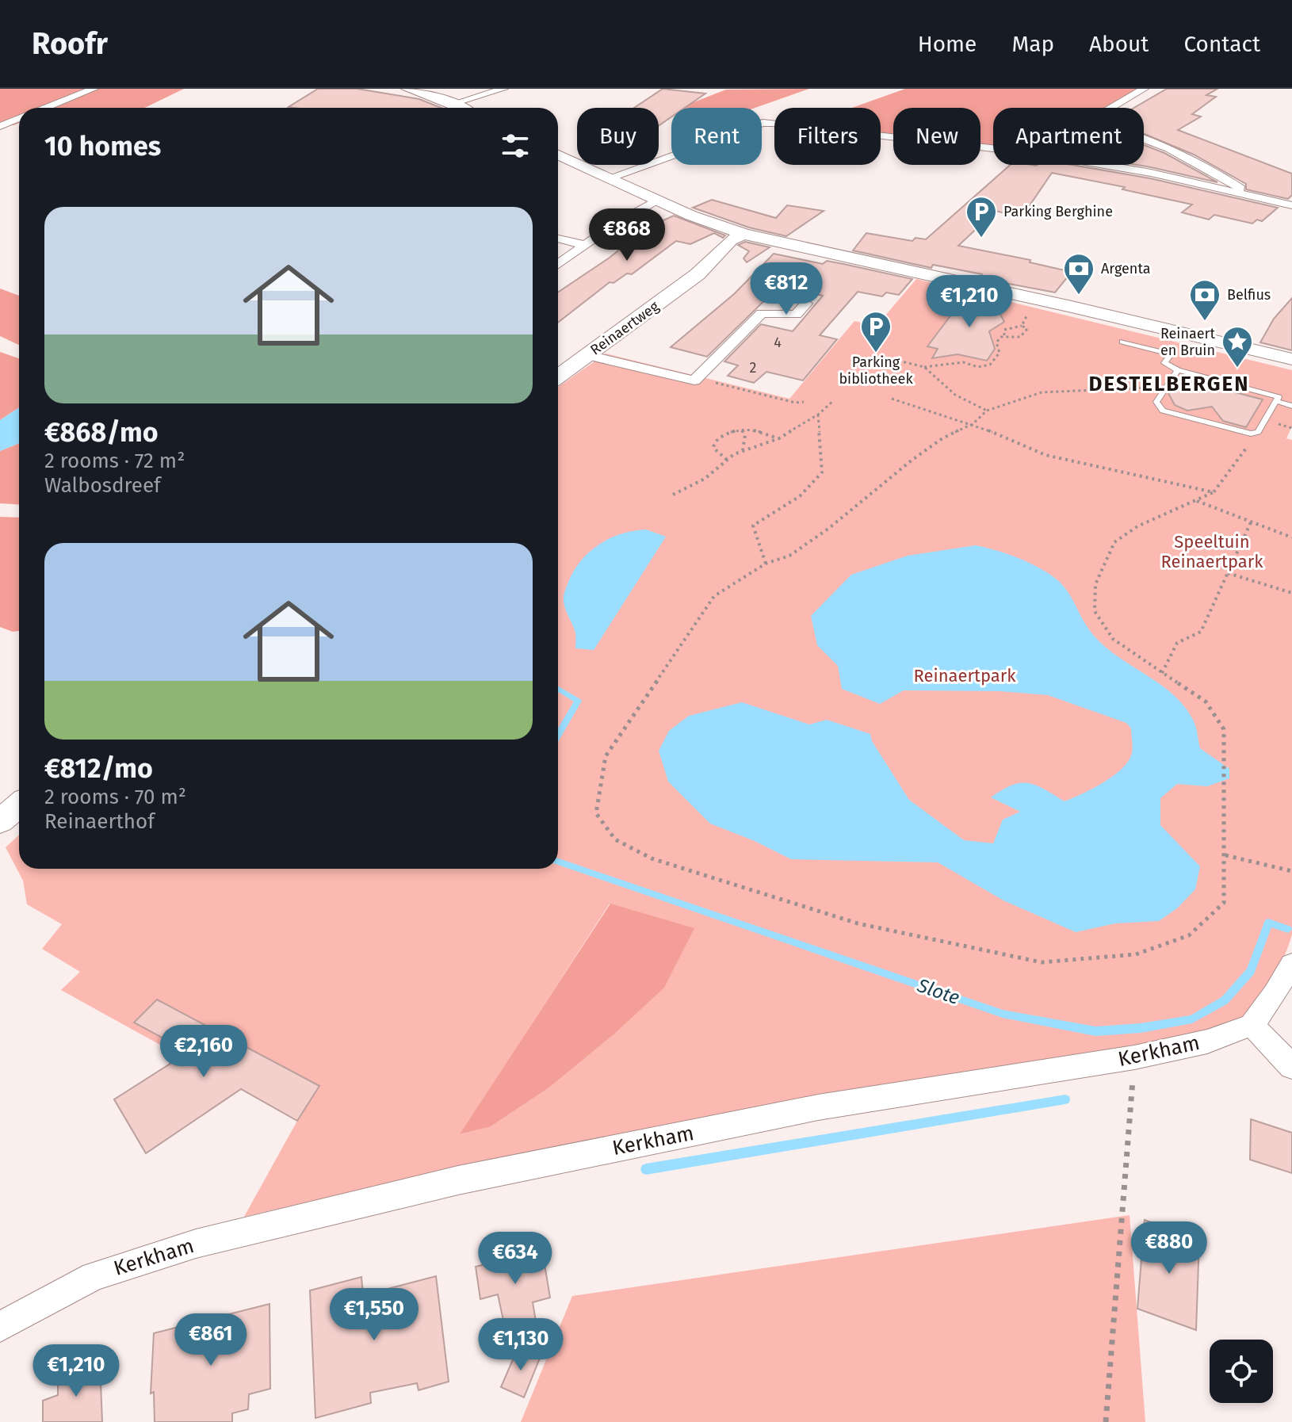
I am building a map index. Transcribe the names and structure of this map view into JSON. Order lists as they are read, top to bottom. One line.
{"streets":{"main road":["Reinaertweg"],"street":["Kerkham"]},"districts":["DESTELBERGEN"],"water":["Slote"],"parks":["Speeltuin Reinaertpark","Reinaertpark"],"places":{"parking":["Parking Berghine","Parking bibliotheek"],"bank":["Argenta","Belfius"],"place":["Reinaert en Bruin"]},"house_numbers":["4","2"],"page":{"header":"Roofr","nav":["Home","Map","About","Contact"],"chip":["Buy","Rent","Filters","New","Apartment"],"heading":"10 homes","list":[{"name":"€868/mo","note":"2 rooms · 72 m² · Walbosdreef"},{"name":"€812/mo","note":"2 rooms · 70 m² · Reinaerthof"}],"price":["€868","€812","€1,210","€2,160","€880","€634","€1,550","€861","€1,130","€1,210"]}}
